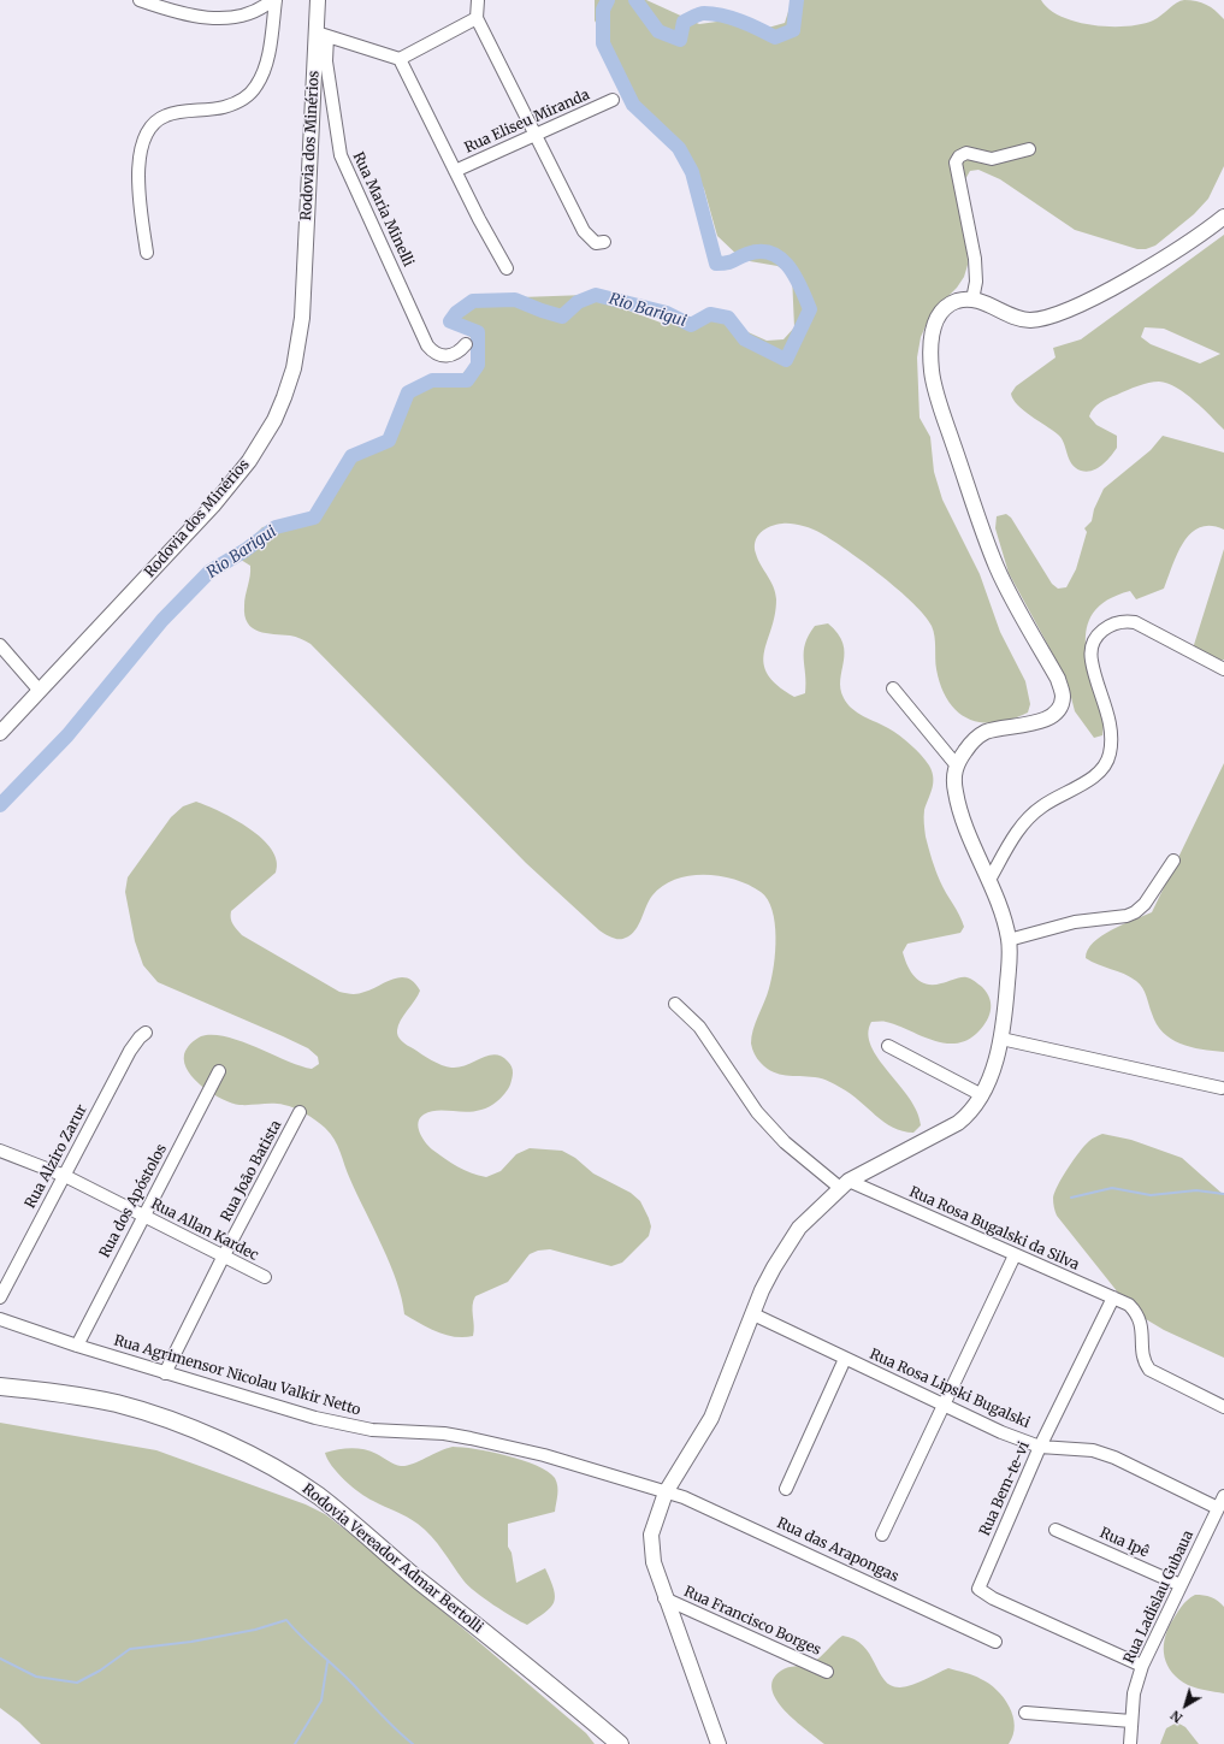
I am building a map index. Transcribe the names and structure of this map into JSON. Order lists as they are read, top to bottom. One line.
{"streets":{"highway":["Rodovia Vereador Admar Bertolli"],"main road":["Rodovia dos Minérios"],"street":["Rua Eliseu Miranda","Rua Maria Minelli","Rua Alziro Zarur","Rua João Batista","Rua dos Apóstolos","Rua Rosa Bugalski da Silva","Rua Allan Kardec","Rua Agrimensor Nicolau Valkir Netto","Rua Rosa Lipski Bugalski","Rua Bem-te-vi","Rua Ipê","Rua das Arapongas","Rua Ladislau Gubaua","Rua Francisco Borges"]},"crossings":[["Rodovia dos Minérios","Rua Maria Minelli"],["Rua Alziro Zarur","Rua Allan Kardec"],["Rua João Batista","Rua Allan Kardec"],["Rua João Batista","Rua Agrimensor Nicolau Valkir Netto"],["Rua dos Apóstolos","Rua Allan Kardec"],["Rua dos Apóstolos","Rua Agrimensor Nicolau Valkir Netto"],["Rua Rosa Bugalski da Silva","Rua Bem-te-vi"],["Rua Agrimensor Nicolau Valkir Netto","Rua das Arapongas"],["Rua Rosa Lipski Bugalski","Rua Bem-te-vi"],["Rua Rosa Lipski Bugalski","Rua Ladislau Gubaua"],["Rua Bem-te-vi","Rua Ladislau Gubaua"],["Rua Ipê","Rua Ladislau Gubaua"]],"water":["Rio Barigui"],"north":"bottom left"}
